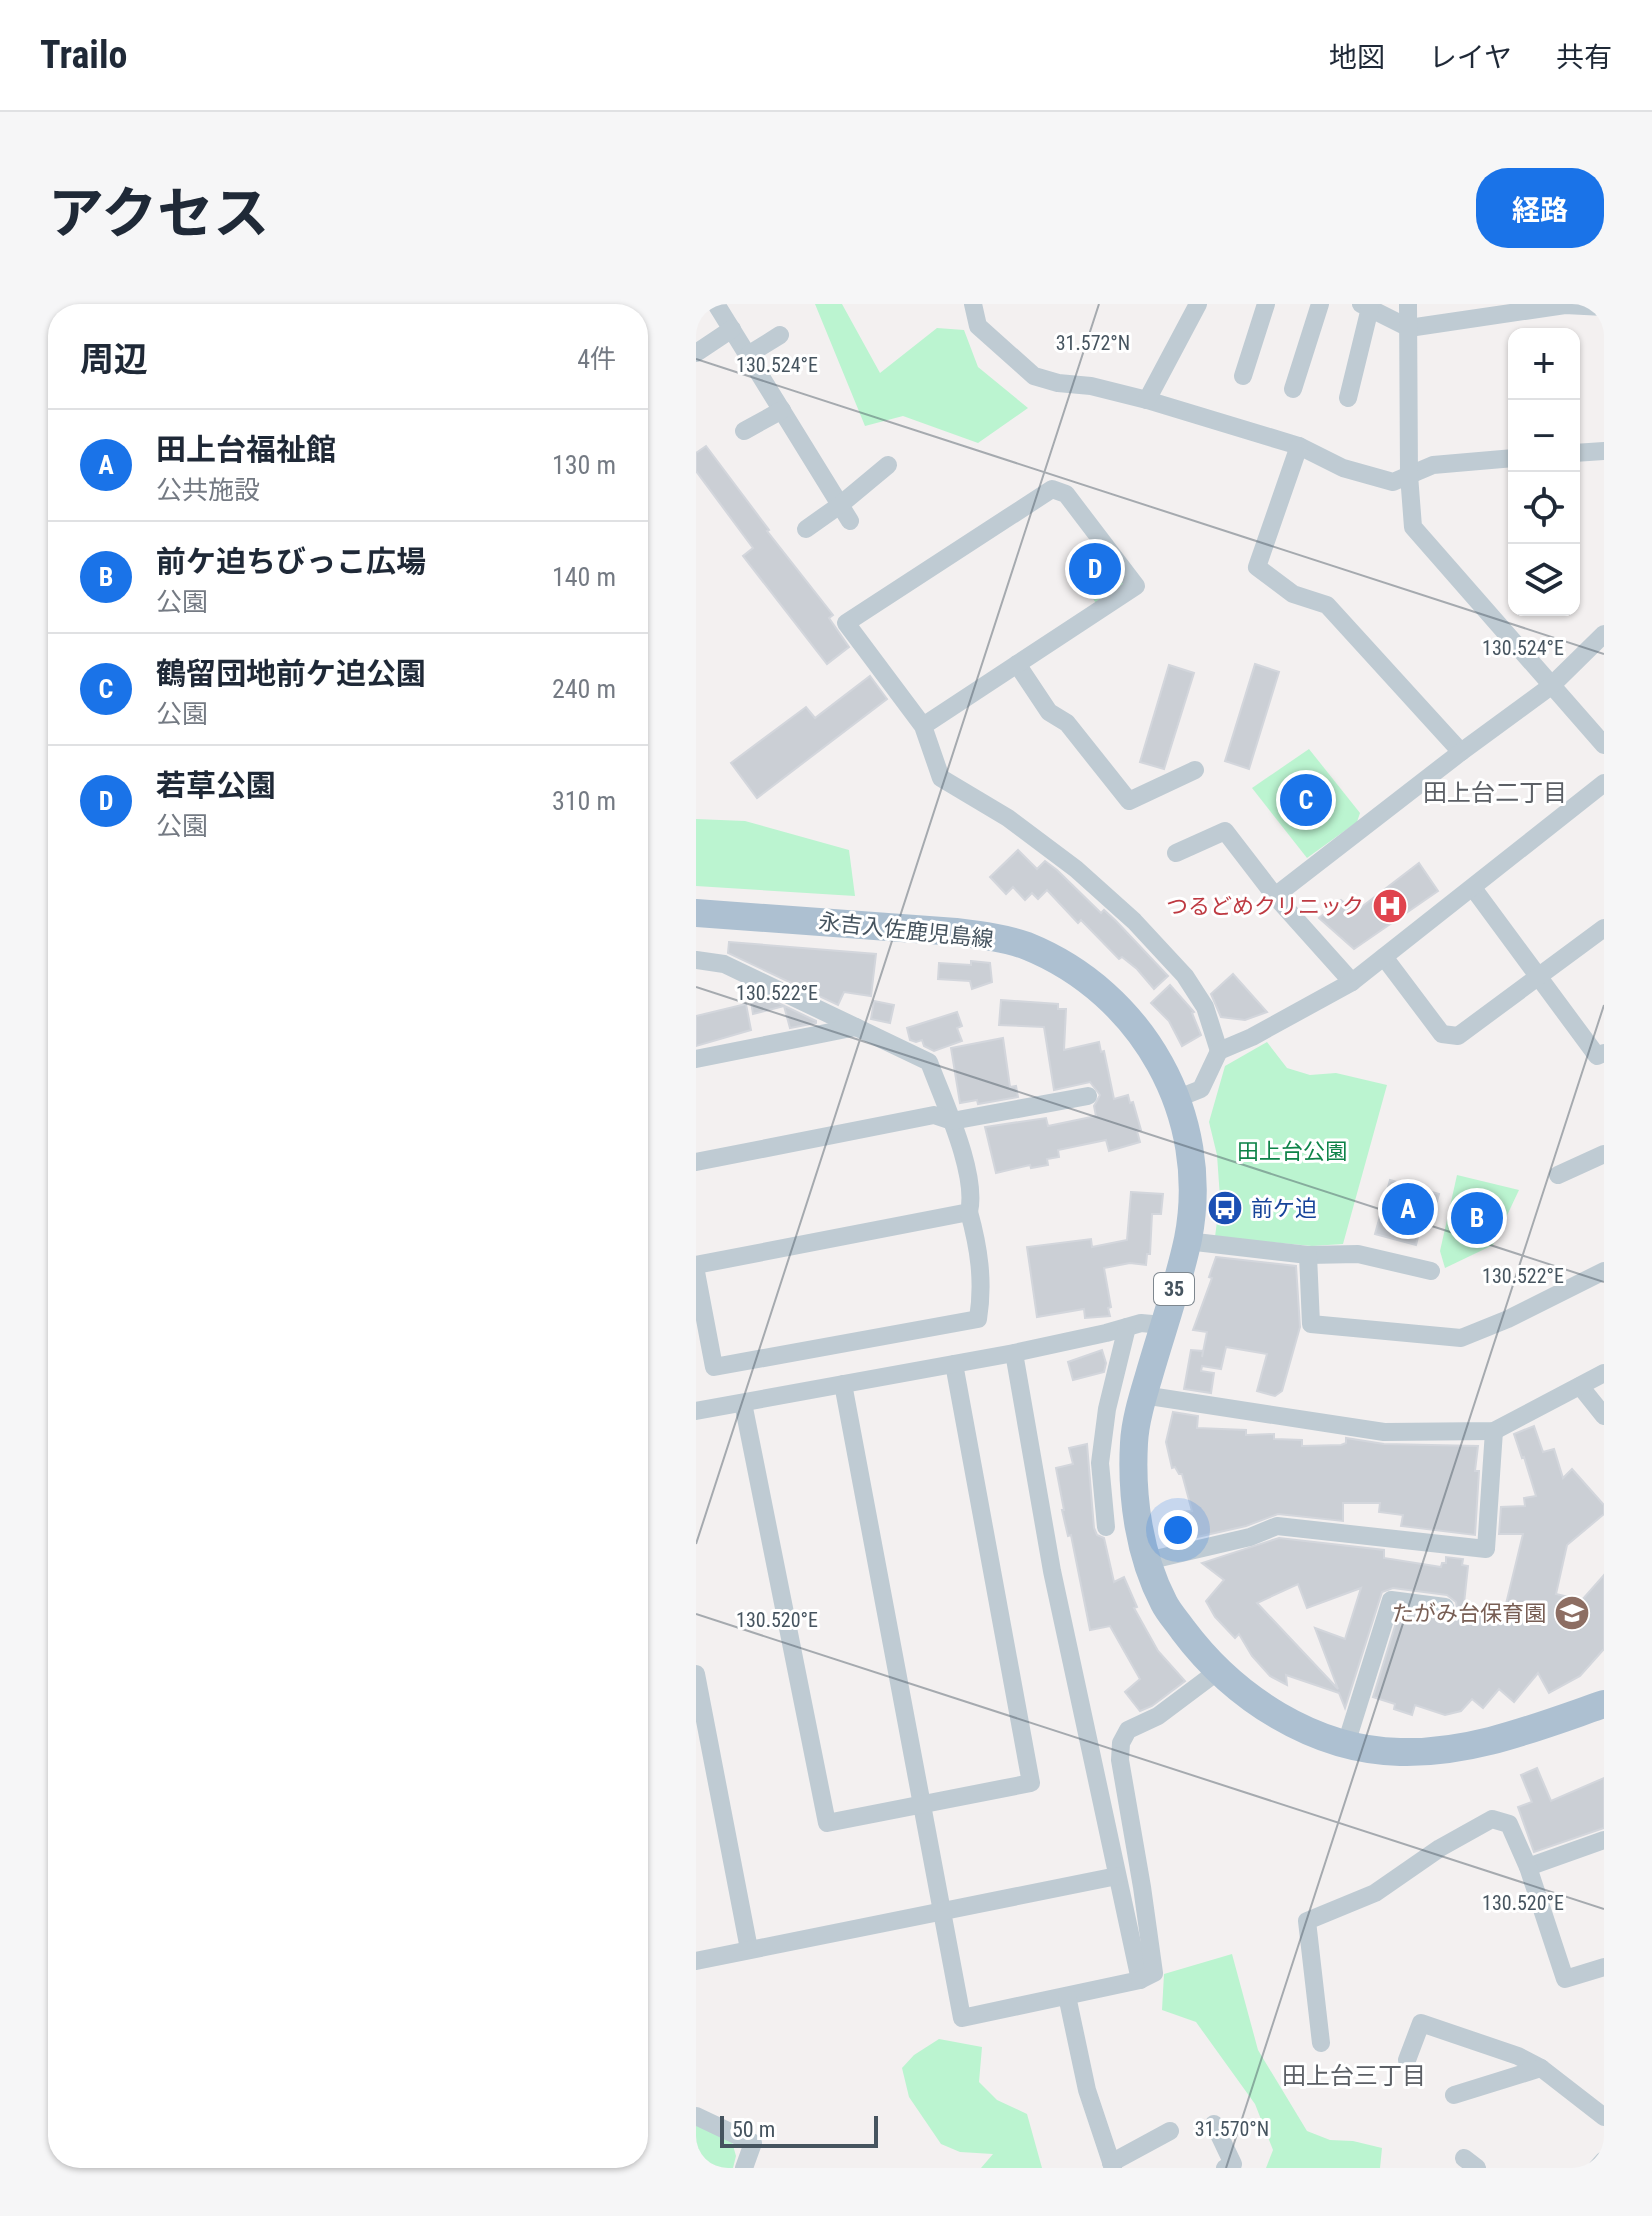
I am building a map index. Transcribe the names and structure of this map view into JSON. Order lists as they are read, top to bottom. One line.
{"streets":{"main road":["永吉入佐鹿児島線","35"]},"districts":["田上台二丁目","田上台三丁目"],"parks":["田上台公園"],"places":{"hospital":["つるどめクリニック"],"bus stop":["前ケ迫"],"school or university":["たがみ台保育園"]},"scale_bar":"50 m","page":{"header":"Trailo","nav":["地図","レイヤ","共有"],"title":"アクセス","buttons":"経路","heading":["周辺","4件"],"map_buttons":["+","−"],"list":[{"mark":"A","name":"田上台福祉館","note":"公共施設","value":"130 m"},{"mark":"B","name":"前ケ迫ちびっこ広場","note":"公園","value":"140 m"},{"mark":"C","name":"鶴留団地前ケ迫公園","note":"公園","value":"240 m"},{"mark":"D","name":"若草公園","note":"公園","value":"310 m"}],"pins":["D","C","A","B"],"scale":"50 m"},"coordinates":["31.572°N","130.524°E","130.522°E","130.520°E","31.570°N"]}
